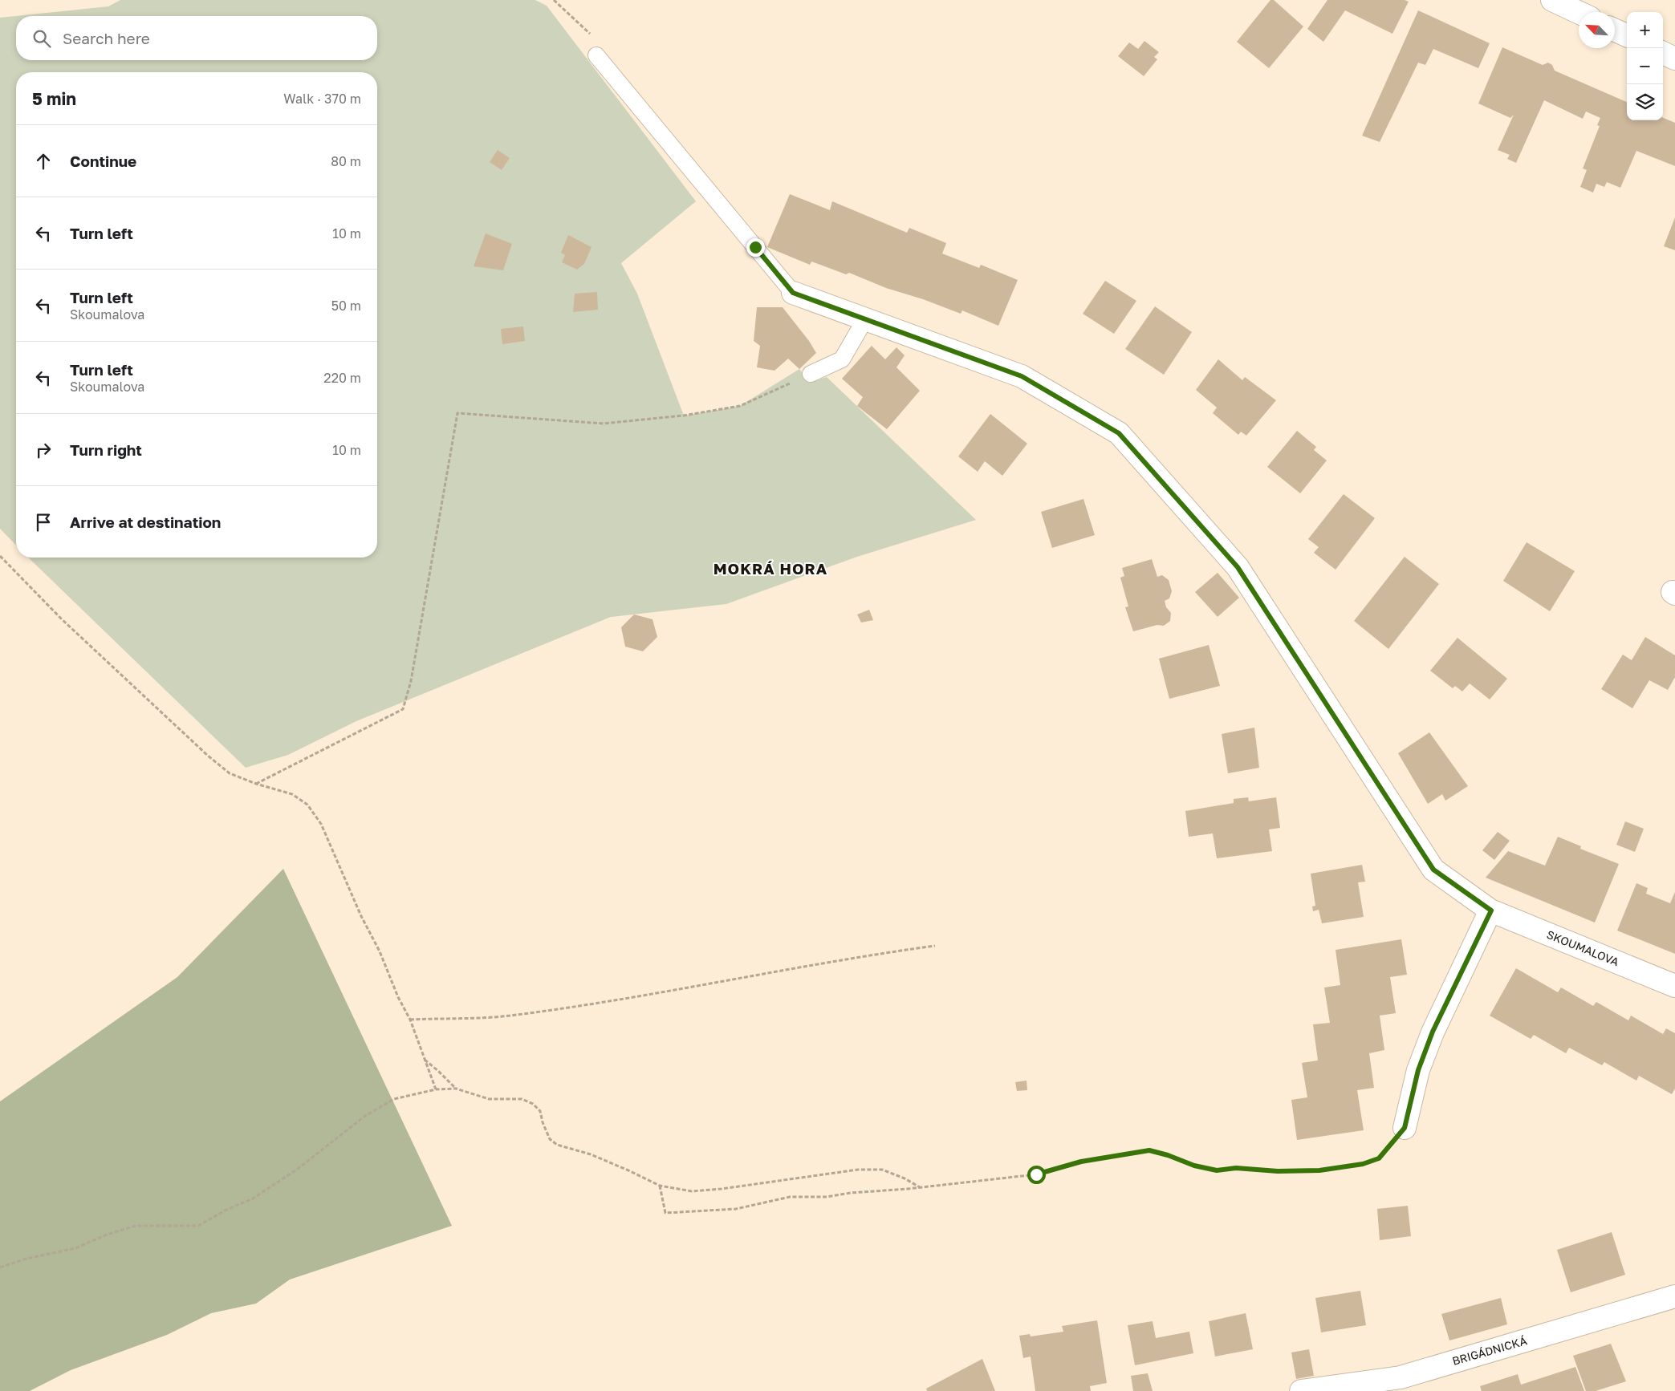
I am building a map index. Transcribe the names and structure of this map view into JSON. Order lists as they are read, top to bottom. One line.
{"streets":{"street":["SKOUMALOVA","BRIGÁDNICKÁ"]},"districts":["MOKRÁ HORA"],"north":"top left","page":{"map_buttons":["+","−"],"search":"Search here","heading":["5 min","Walk · 370 m"],"list":[["Continue","80 m"],["Turn left","10 m"],["Turn left","Skoumalova","50 m"],["Turn left","Skoumalova","220 m"],["Turn right","10 m"],"Arrive at destination"]}}
